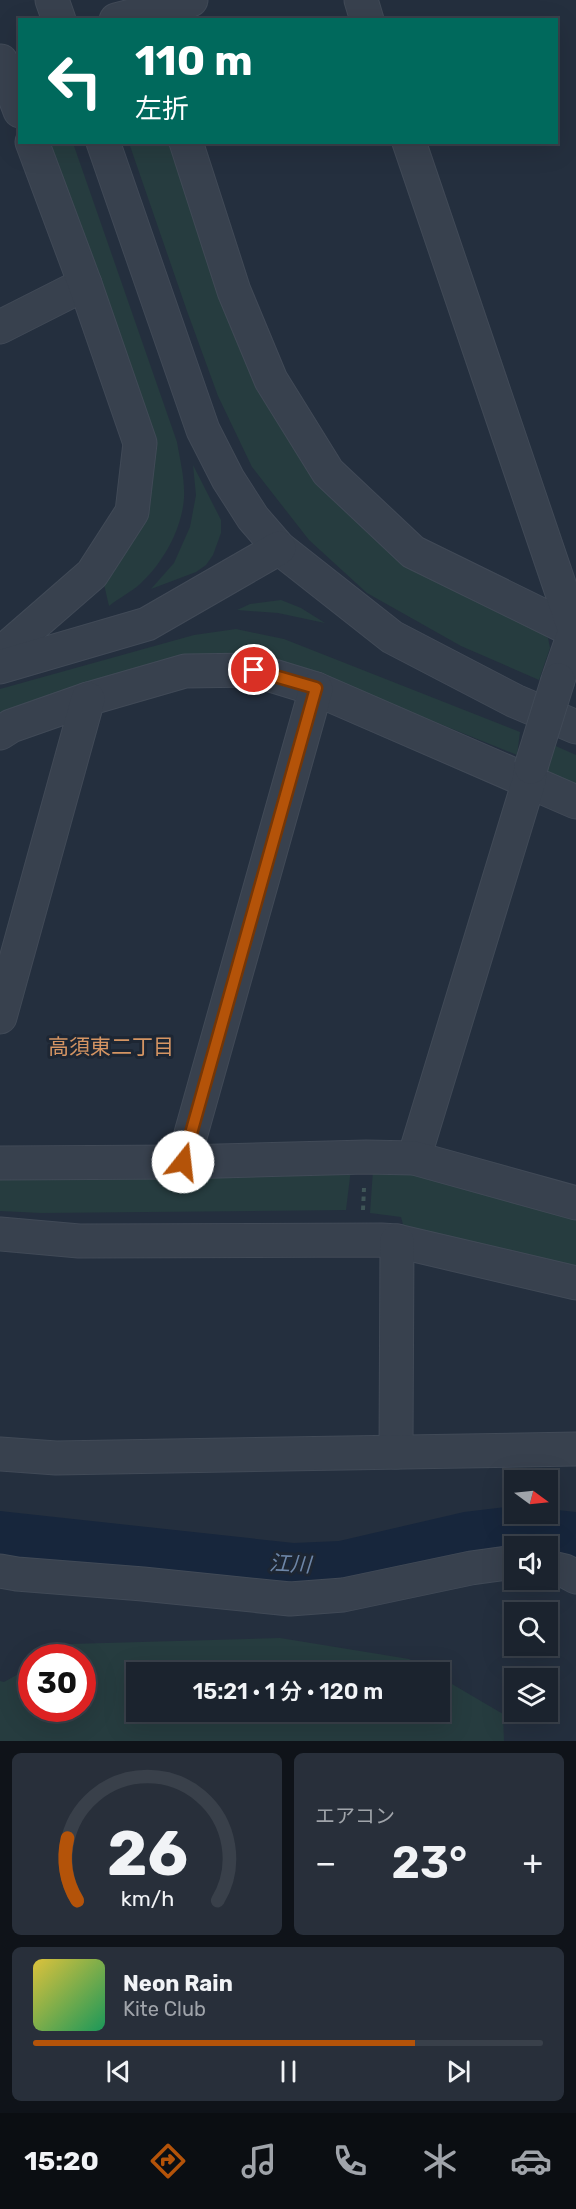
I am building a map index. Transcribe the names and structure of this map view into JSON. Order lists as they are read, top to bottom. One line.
{"districts":["高須東二丁目"],"water":["江川"],"north":"right","page":{"turn":["110 m","左折"],"limit":"30","trip":"15:21 · 1 分 · 120 m","tile":"エアコン","heat":["−","23°","+"],"song":["Neon Rain","Kite Club"],"tabs":"15:20","gauge":["26","km/h"]}}
